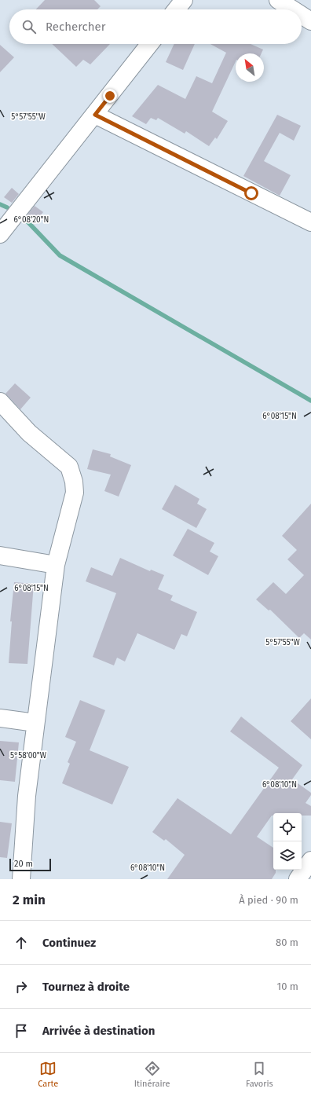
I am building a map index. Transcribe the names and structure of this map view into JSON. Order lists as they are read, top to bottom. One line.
{"scale_bar":"20 m","north":"top left","page":{"search":"Rechercher","scale":"20 m","heading":["2 min","À pied · 90 m"],"list":[["Continuez","80 m"],["Tournez à droite","10 m"],"Arrivée à destination"],"nav":["Carte","Itinéraire","Favoris"]},"coordinates":["5°57'55\"W","6°08'20\"N","6°08'15\"N","5°58'00\"W","6°08'10\"N"]}
